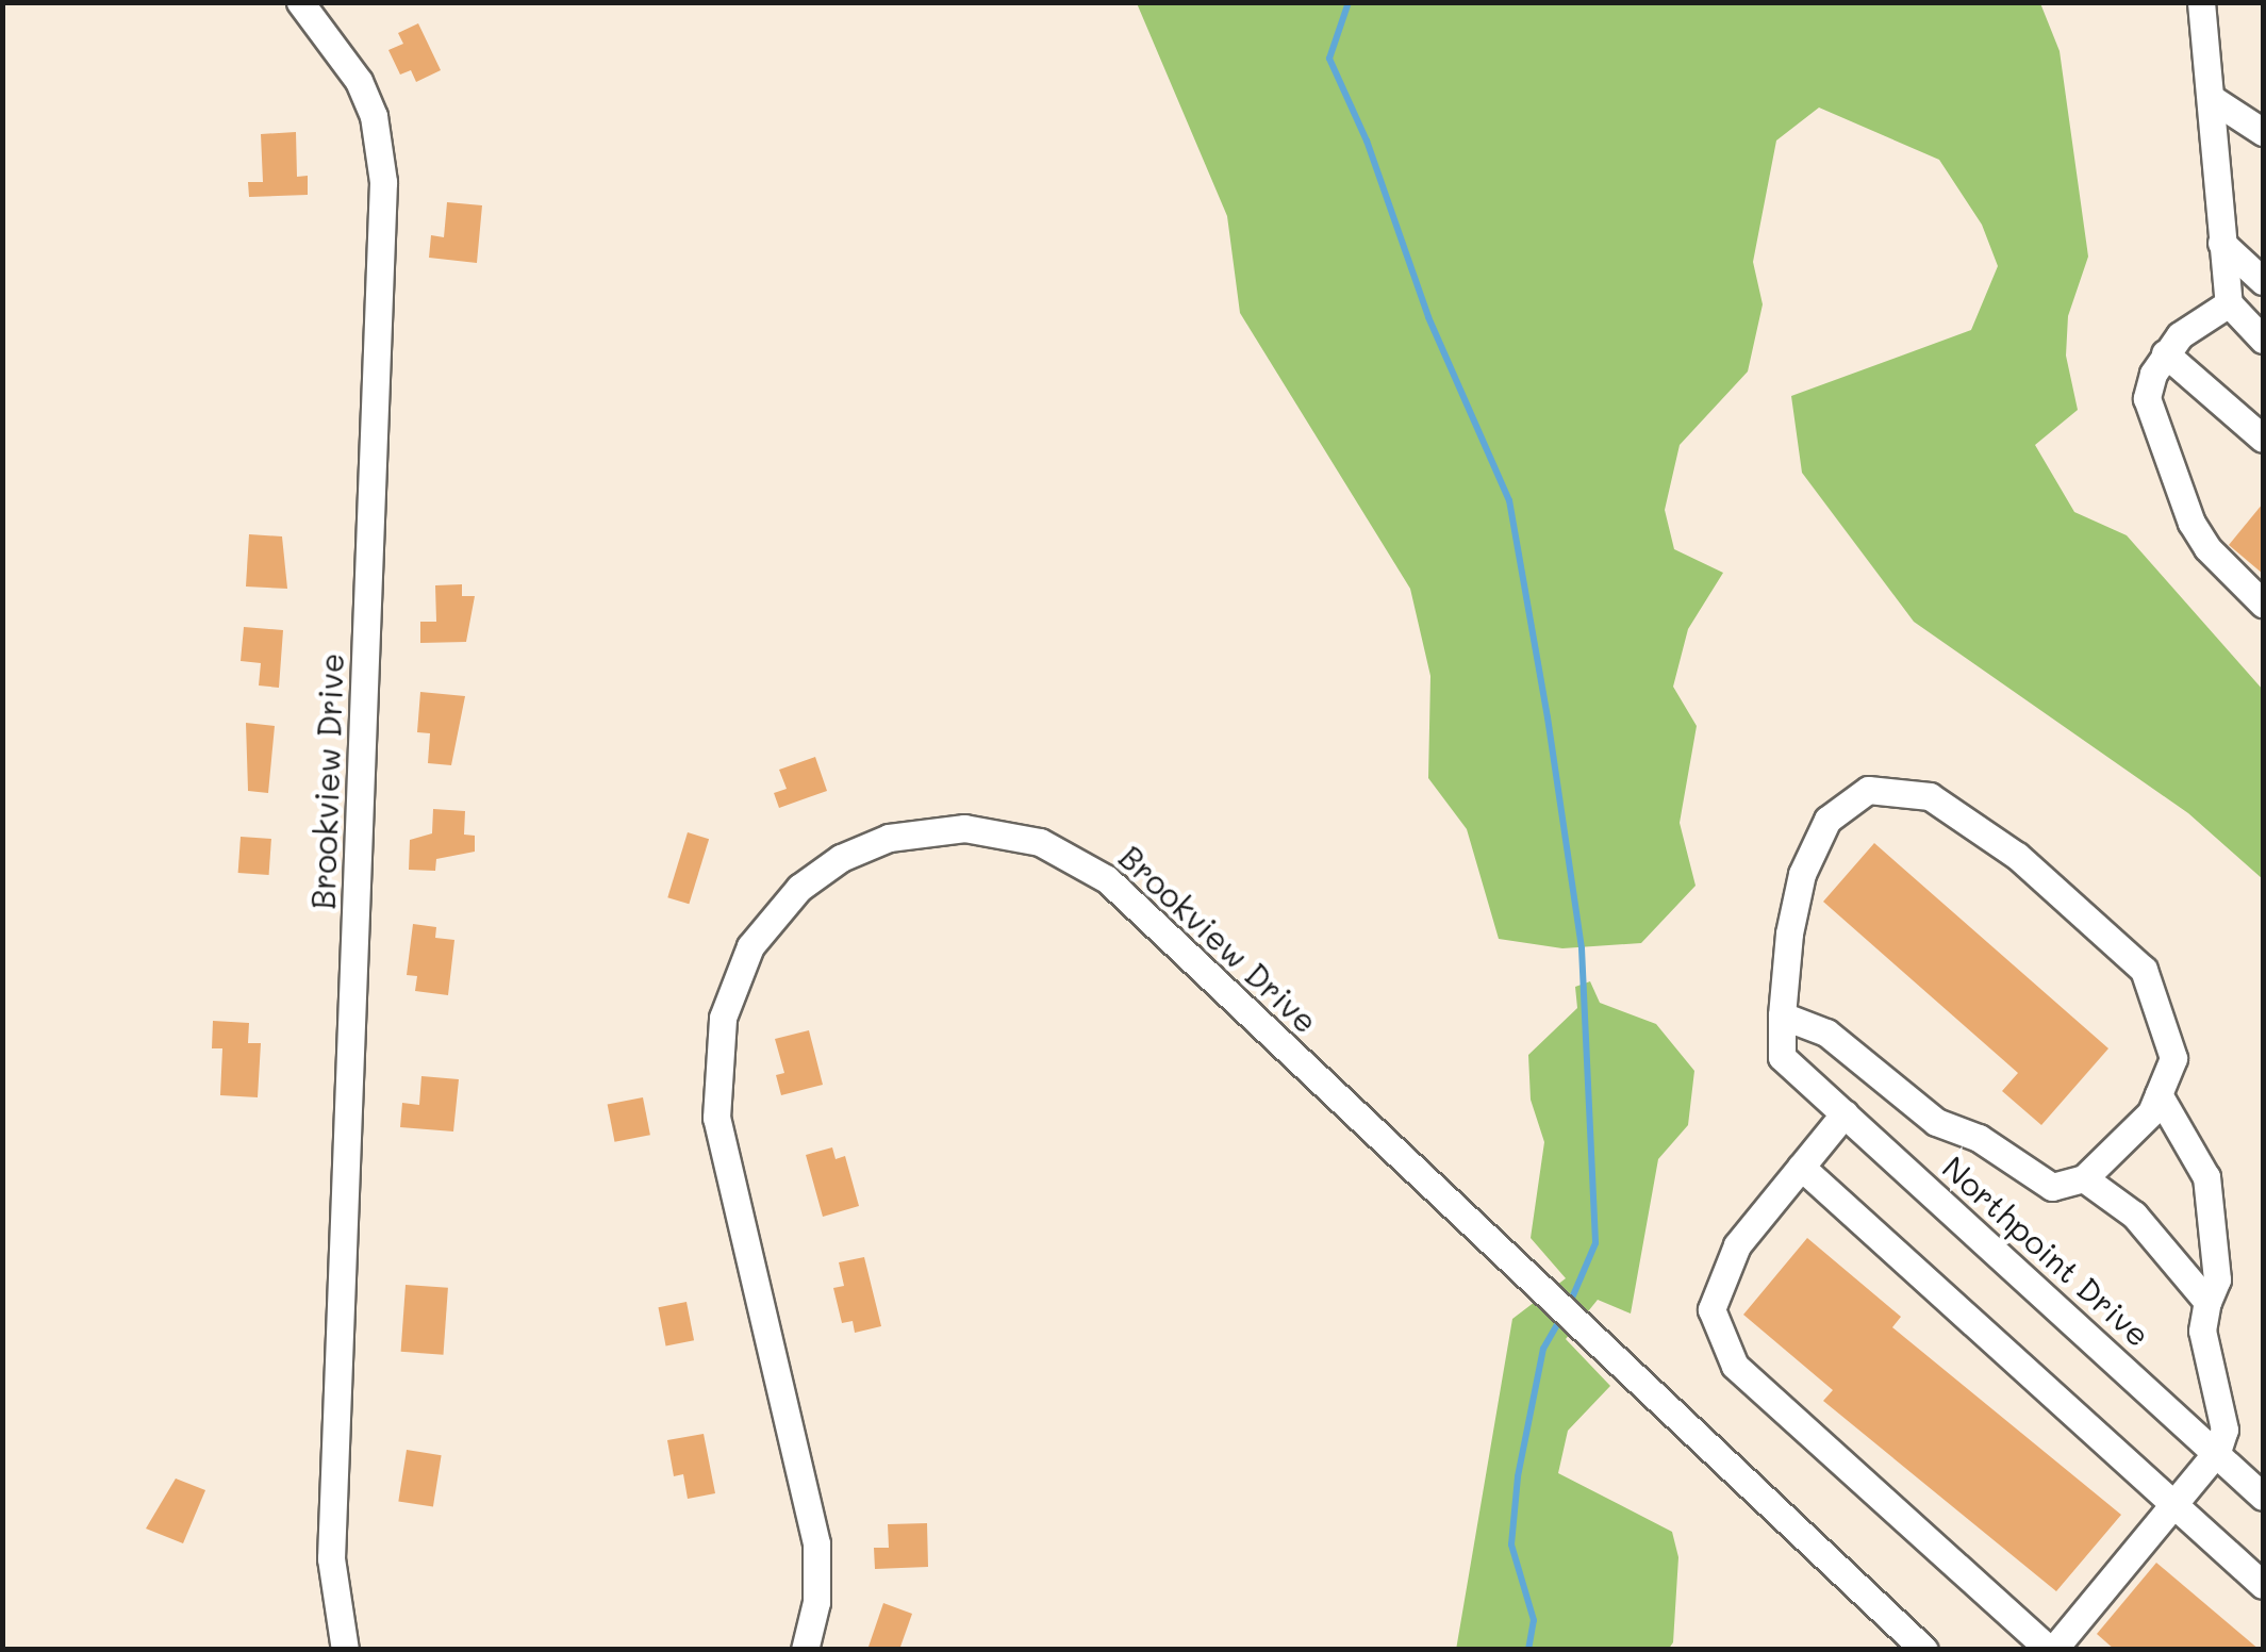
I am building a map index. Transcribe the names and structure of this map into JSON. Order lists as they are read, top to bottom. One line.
{"streets":{"street":["Brookview Drive","Northpoint Drive"]}}
